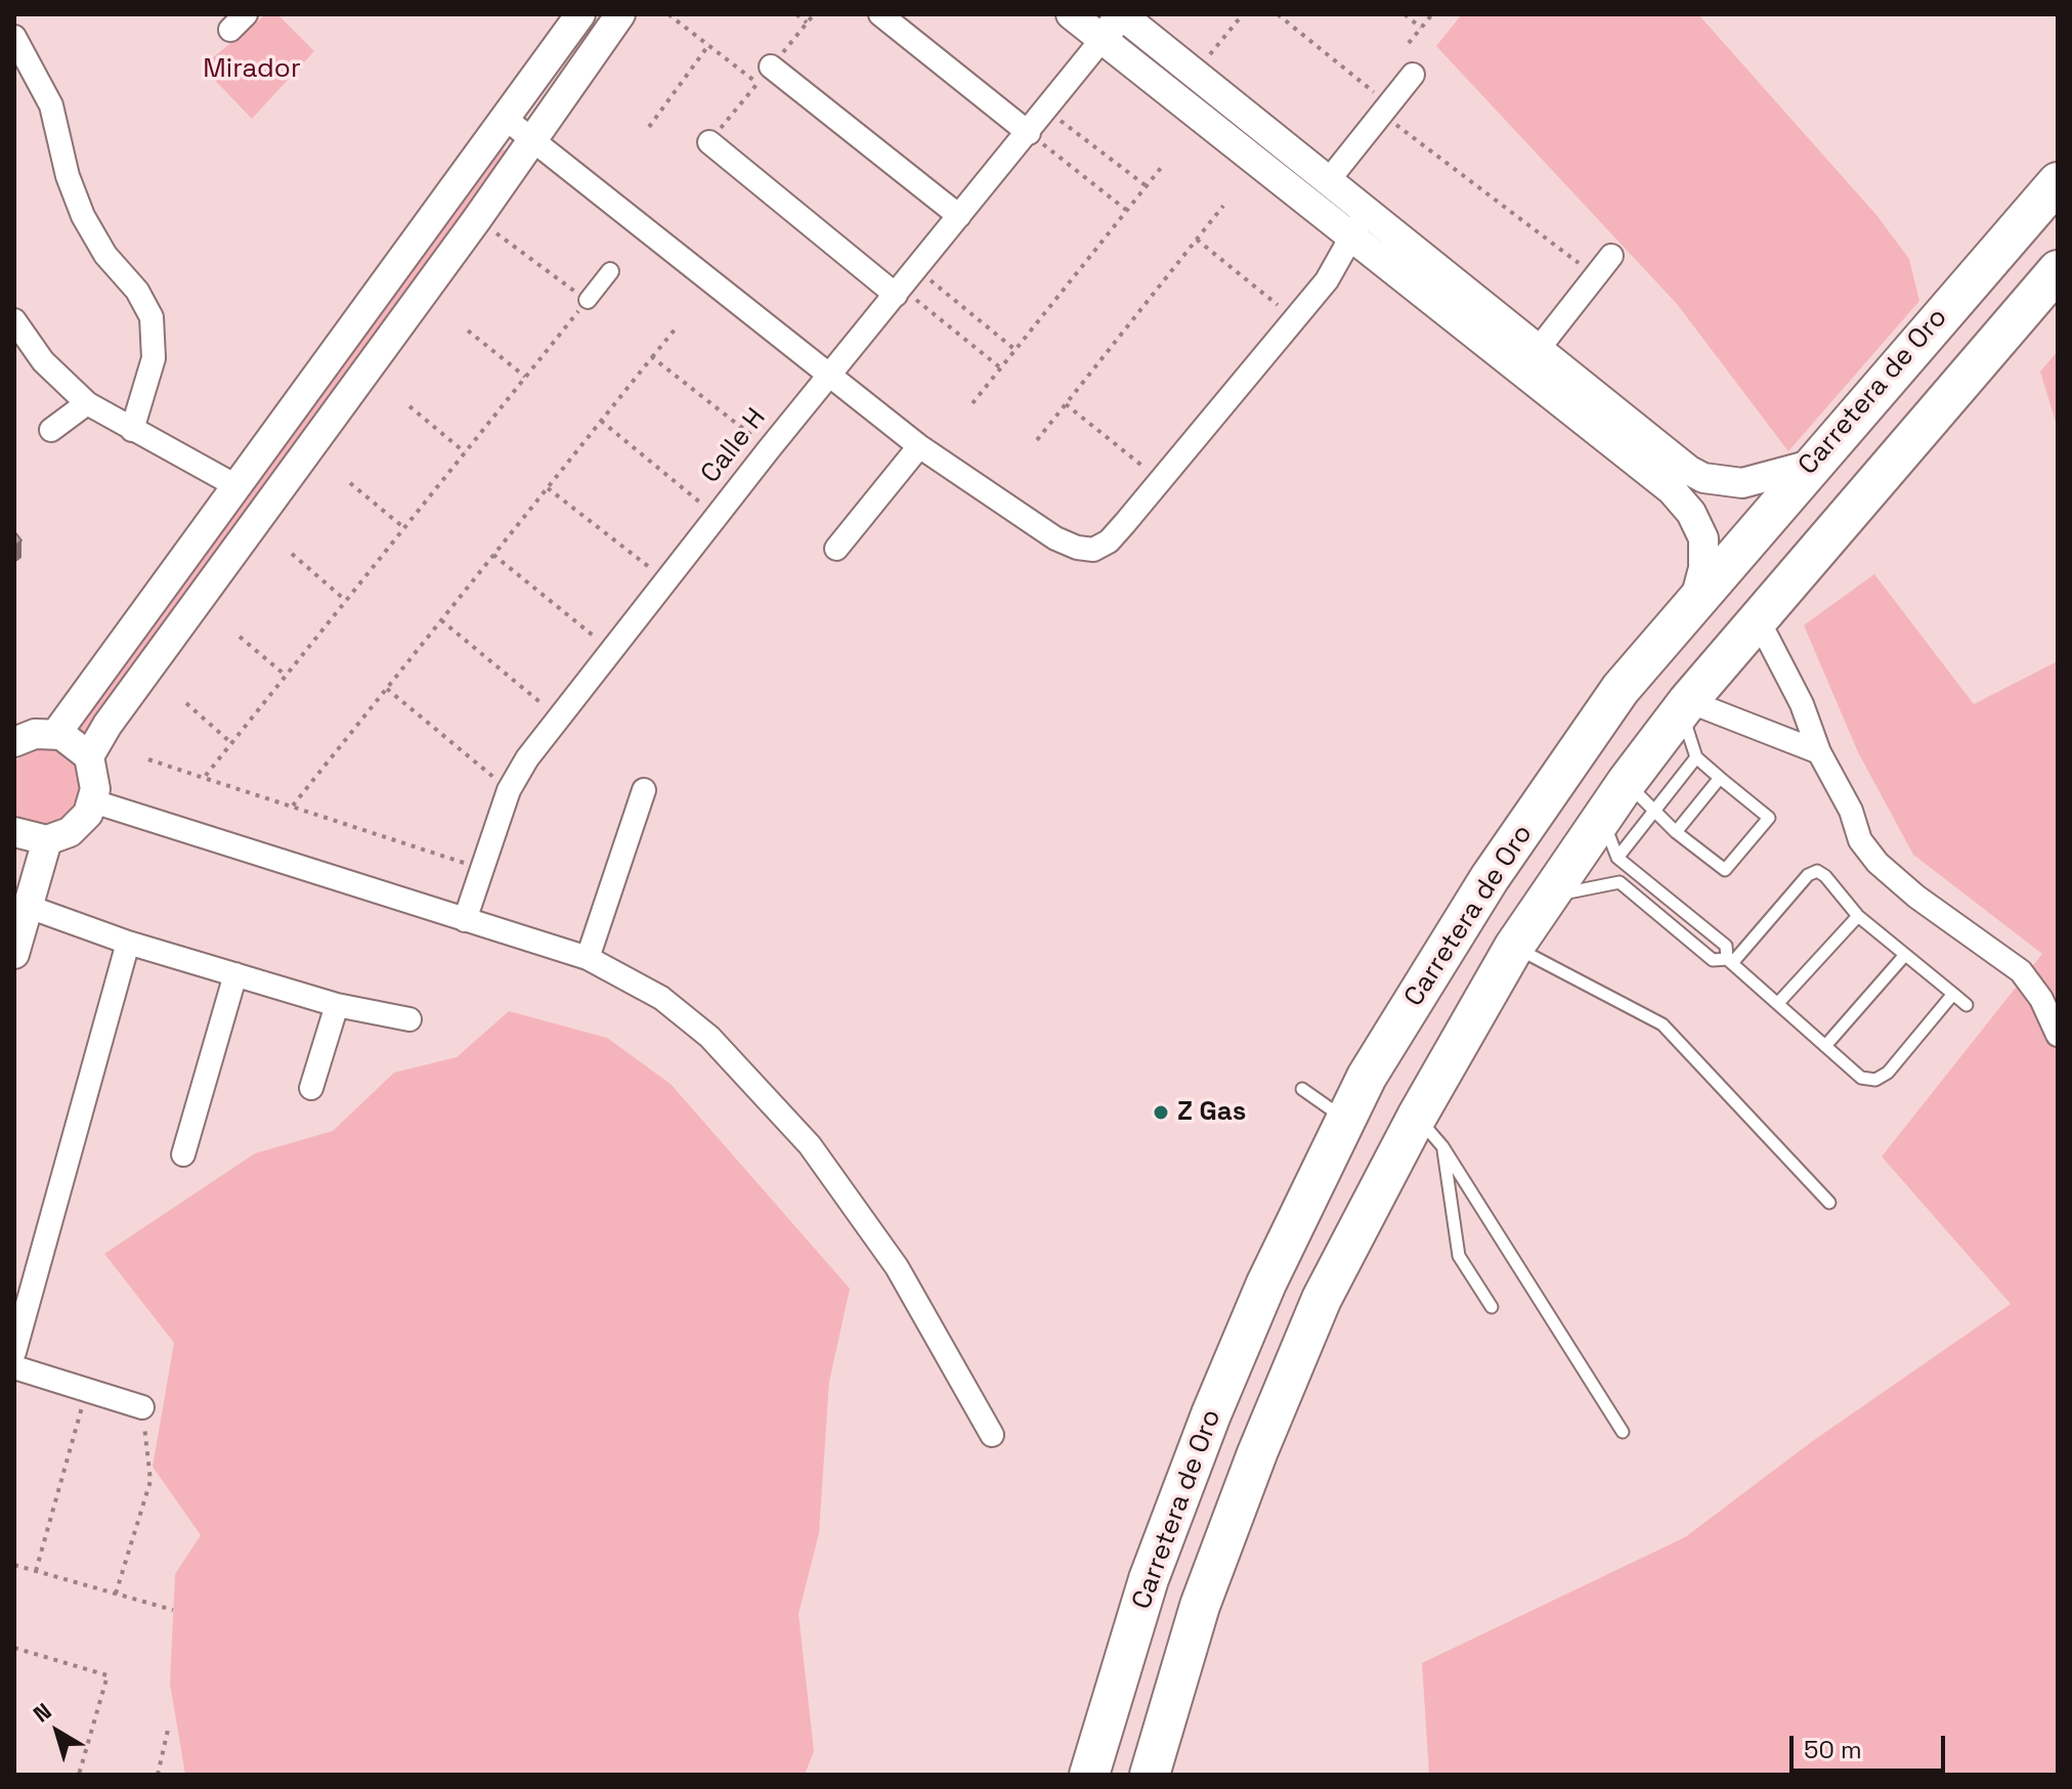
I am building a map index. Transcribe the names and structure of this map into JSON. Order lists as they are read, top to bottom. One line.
{"streets":{"highway":["Carretera de Oro"],"street":["Calle H"]},"parks":["Mirador"],"places":["Z Gas"],"scale_bar":"50 m","north":"top left"}
